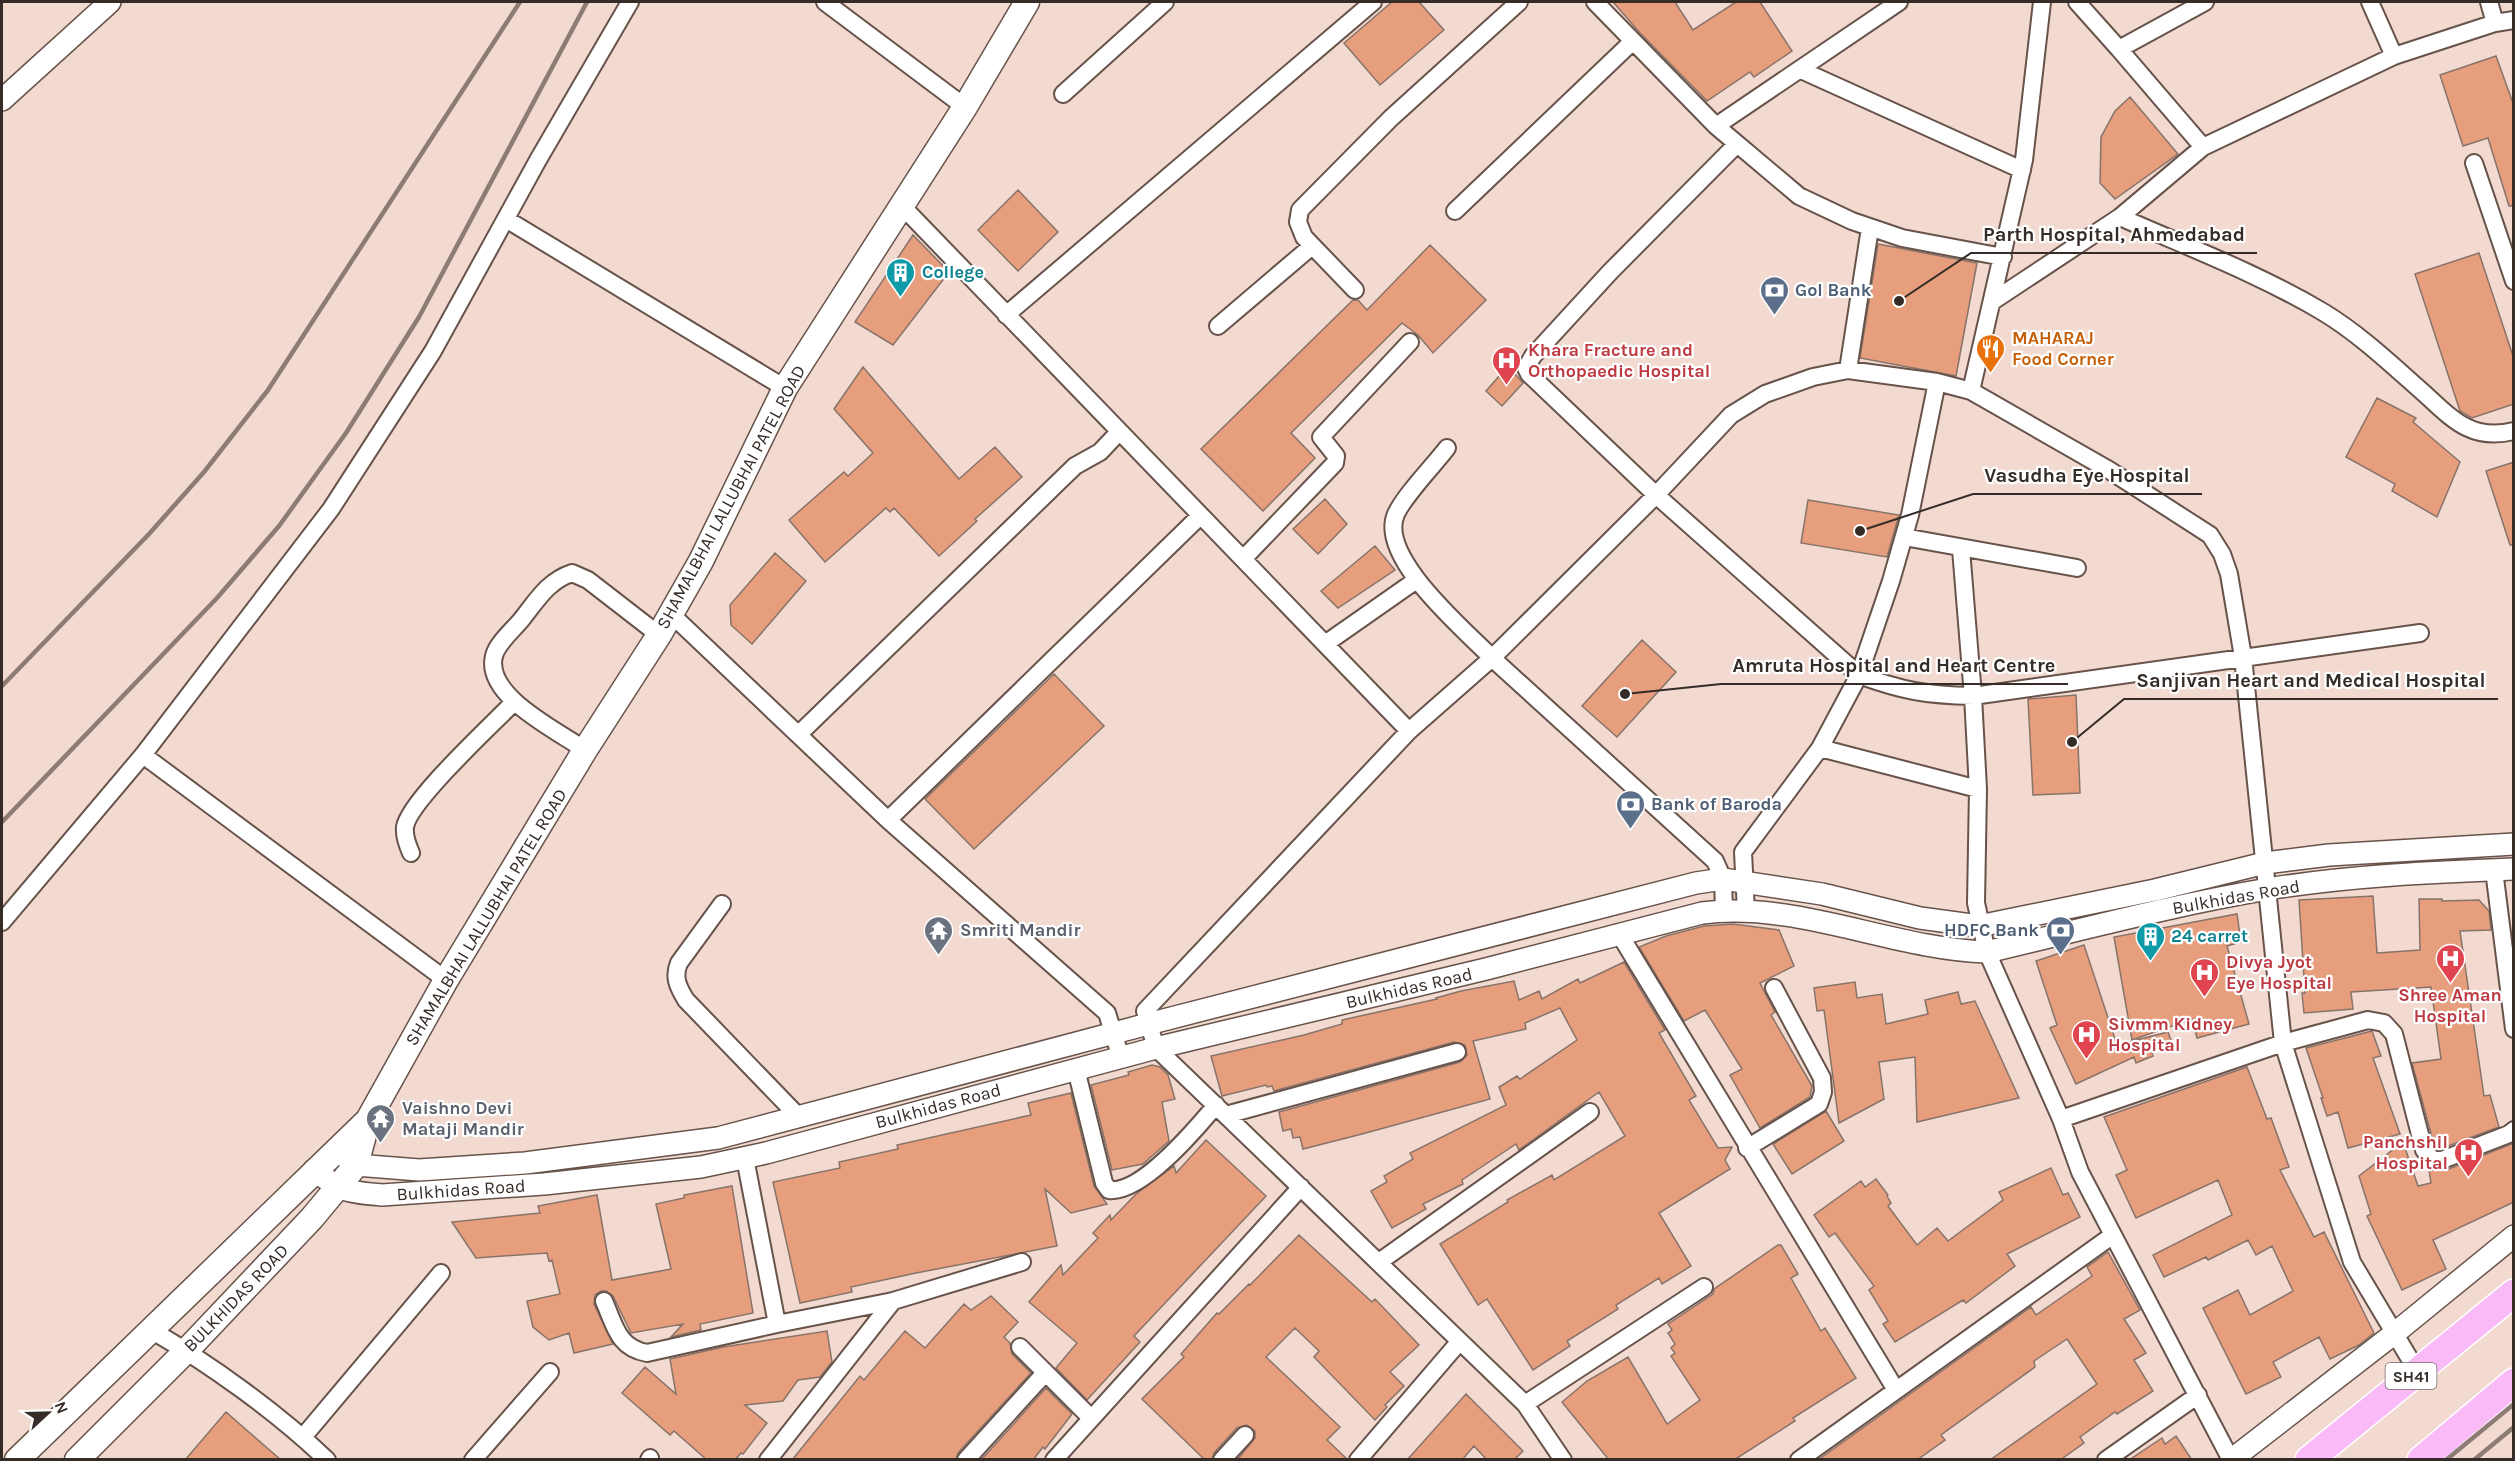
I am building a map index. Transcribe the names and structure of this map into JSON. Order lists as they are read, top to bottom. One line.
{"streets":{"main road":["SHAMALBHAI LALLUBHAI PATEL ROAD","BULKHIDAS ROAD","SH41"],"street":["Bulkhidas Road"]},"crossings":[["SHAMALBHAI LALLUBHAI PATEL ROAD","BULKHIDAS ROAD"],["Bulkhidas Road","BULKHIDAS ROAD"]],"places":{"building":["College","24 carret"],"other":["Parth Hospital, Ahmedabad","Vasudha Eye Hospital","Amruta Hospital and Heart Centre","Sanjivan Heart and Medical Hospital"],"bank":["Gol Bank","Bank of Baroda","HDFC Bank"],"restaurant":["MAHARAJ Food Corner"],"hospital":["Khara Fracture and Orthopaedic Hospital","Shree Aman Hospital","Divya Jyot Eye Hospital","Sivmm Kidney Hospital","Panchshil Hospital"],"temple":["Smriti Mandir","Vaishno Devi Mataji Mandir"]},"north":"right"}
